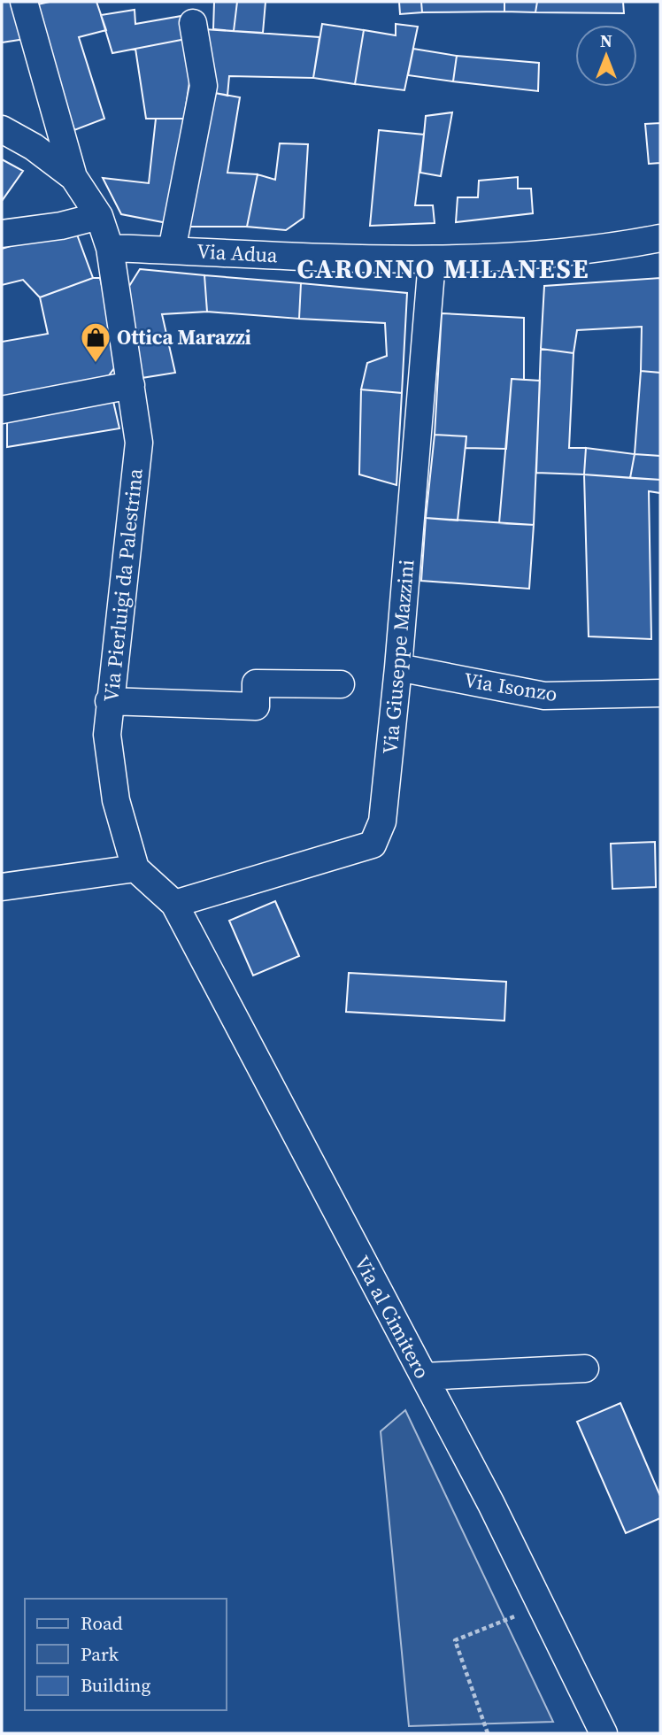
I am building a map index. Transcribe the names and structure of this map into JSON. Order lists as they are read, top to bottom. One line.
{"streets":{"street":["Via Adua","Via Pierluigi da Palestrina","Via Giuseppe Mazzini","Via Isonzo","Via al Cimitero"]},"crossings":[["Via Adua","Via Pierluigi da Palestrina"],["Via Adua","Via Giuseppe Mazzini"],["Via Giuseppe Mazzini","Via Isonzo"],["Via Giuseppe Mazzini","Via al Cimitero"]],"districts":["CARONNO MILANESE"],"places":{"shop":["Ottica Marazzi"]},"legend":["Road","Park","Building"],"north":"top"}
